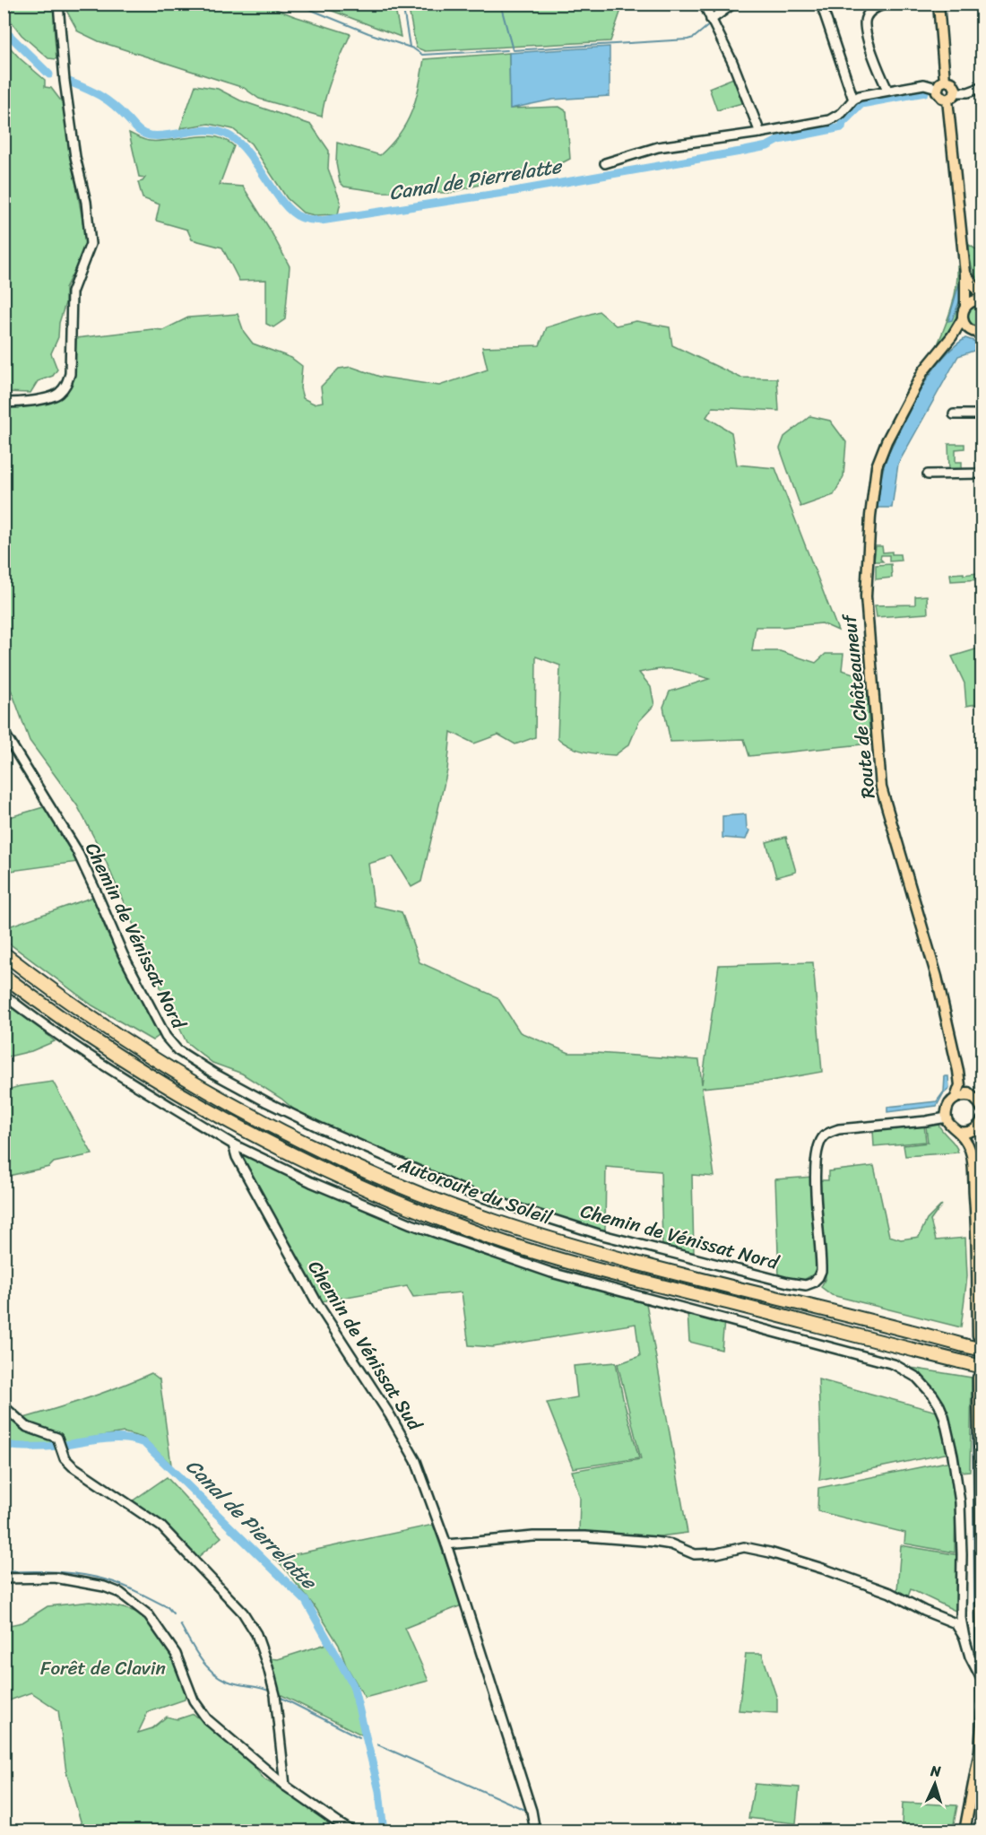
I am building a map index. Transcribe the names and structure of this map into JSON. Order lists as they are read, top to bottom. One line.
{"streets":{"highway":["Autoroute du Soleil"],"main road":["Route de Châteauneuf"],"street":["Chemin de Vénissat Nord","Chemin de Vénissat Sud"]},"crossings":[["Route de Châteauneuf","Chemin de Vénissat Nord"]],"water":["Canal de Pierrelatte"],"parks":["Forêt de Clavin"],"north":"top"}
